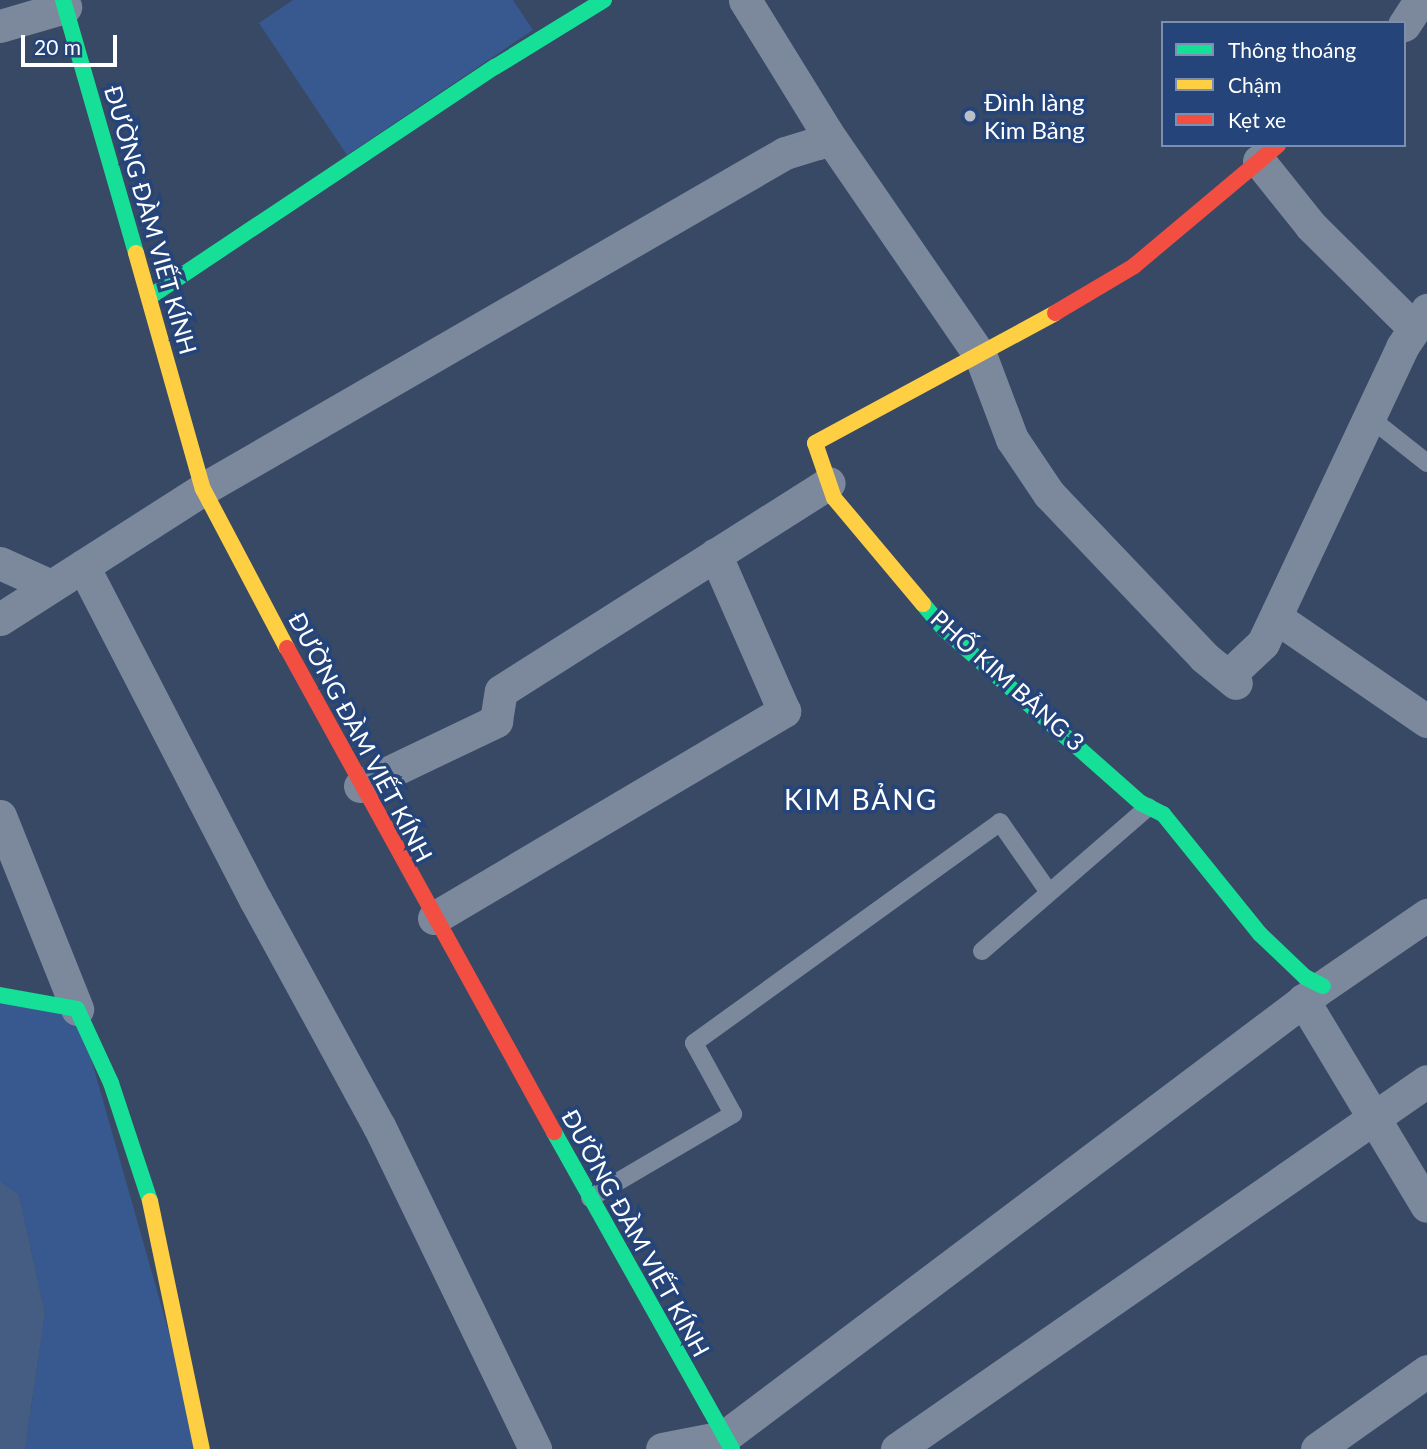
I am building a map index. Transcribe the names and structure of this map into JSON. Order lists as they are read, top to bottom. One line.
{"streets":{"main road":["ĐƯỜNG ĐÀM VIẾT KÍNH","PHỐ KIM BẢNG 3"]},"districts":["KIM BẢNG"],"places":["Đình làng Kim Bảng"],"legend":["Thông thoáng","Chậm","Kẹt xe"],"scale_bar":"20 m"}
